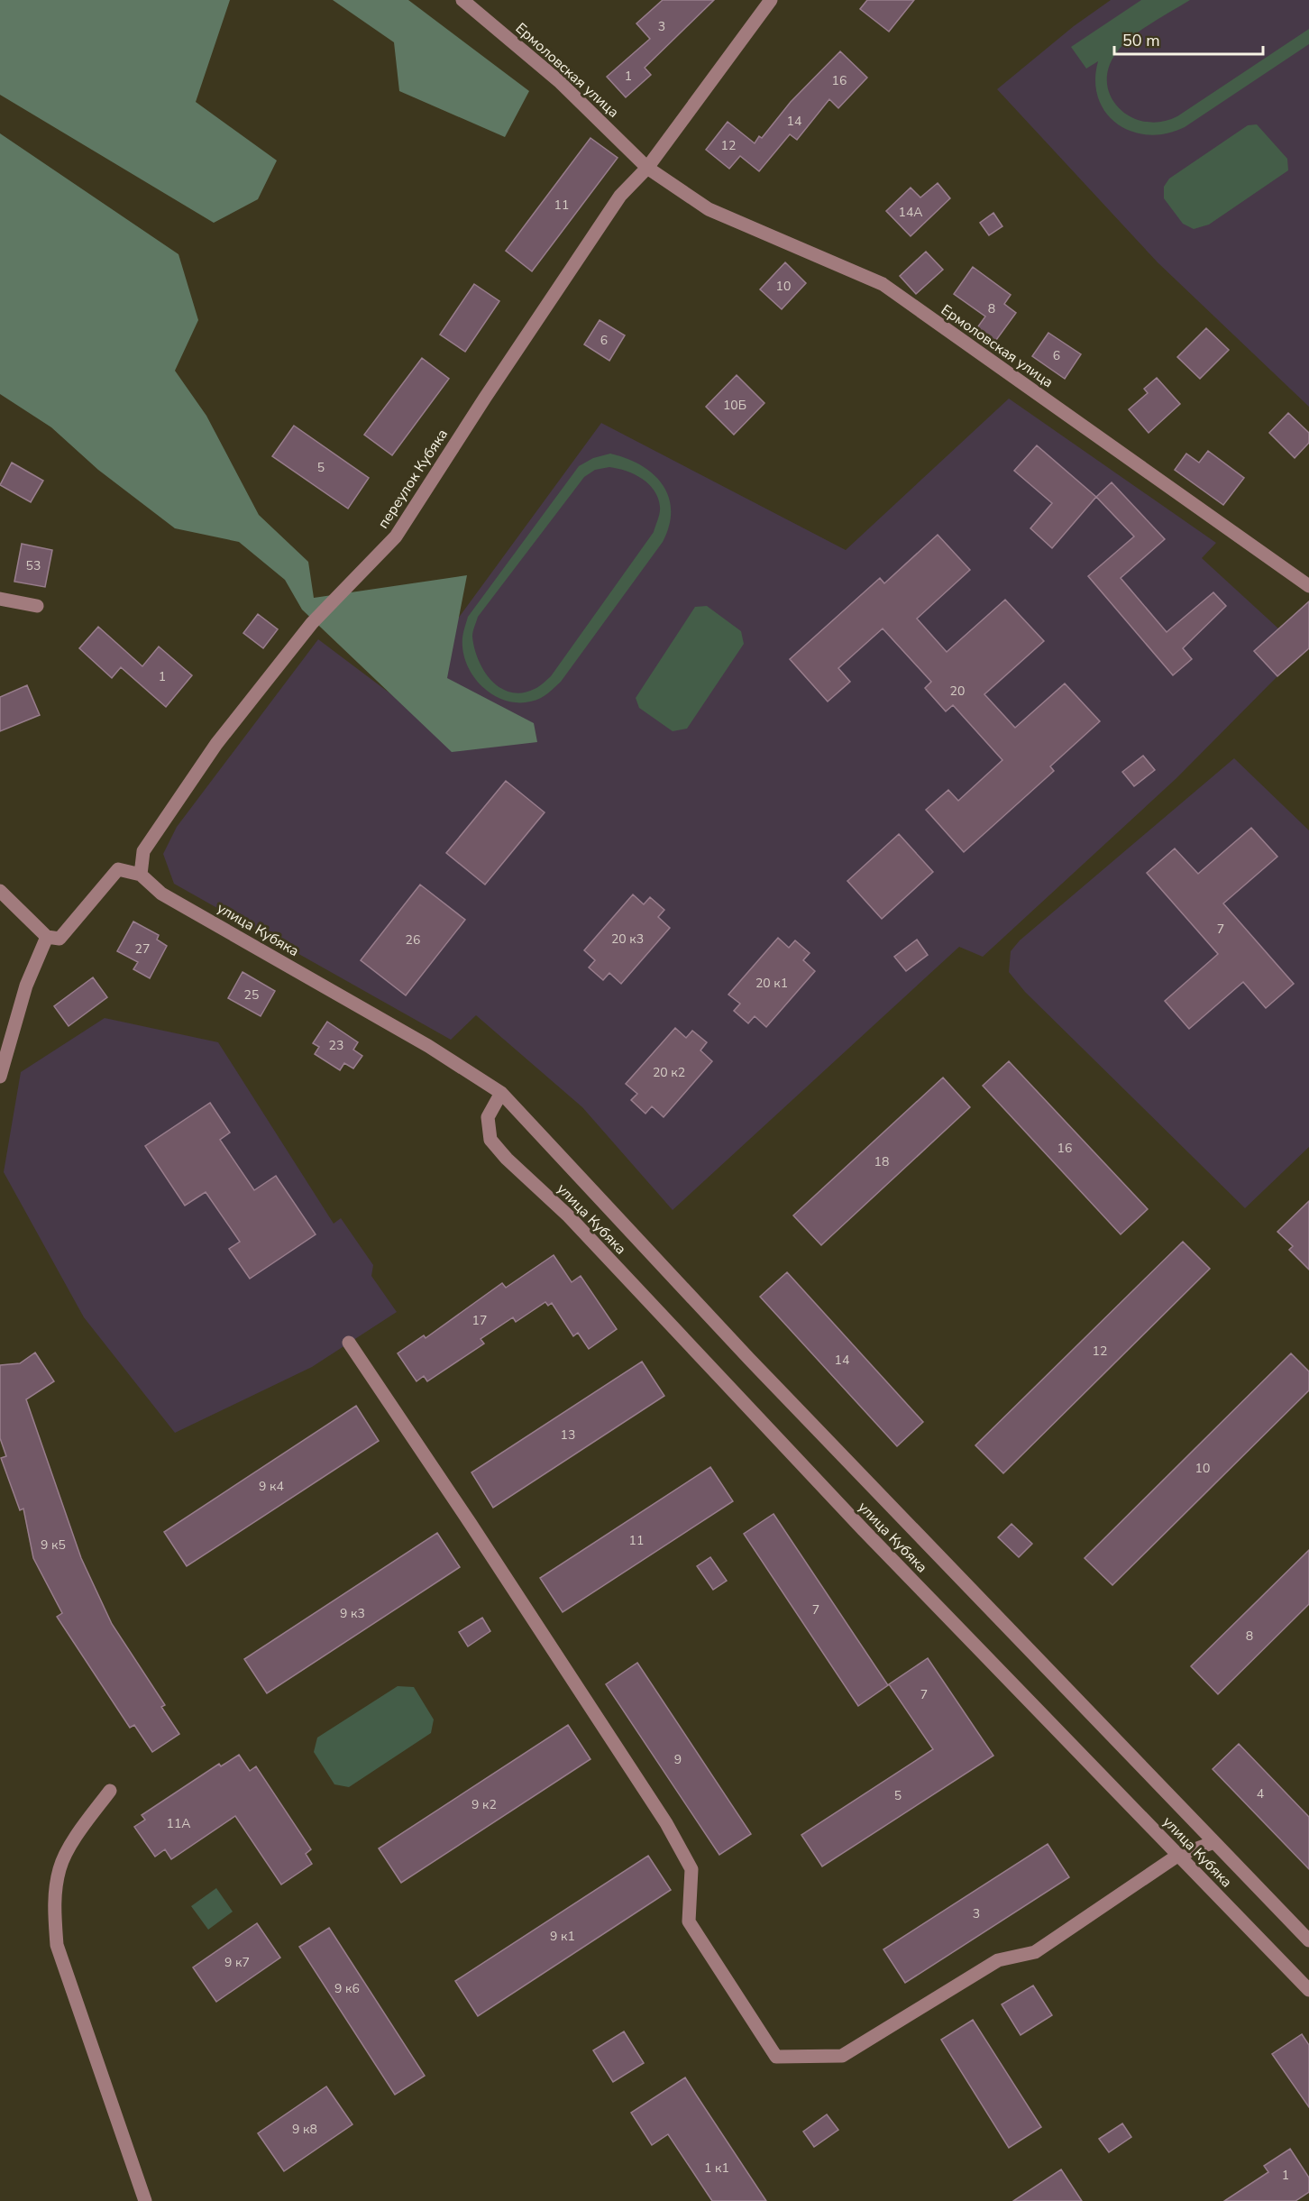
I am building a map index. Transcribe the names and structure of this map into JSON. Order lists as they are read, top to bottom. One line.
{"streets":{"street":["Ермоловская улица","переулок Кубяка","улица Кубяка"]},"crossings":[["Ермоловская улица","переулок Кубяка"],["переулок Кубяка","улица Кубяка"]],"house_numbers":["3","1","16","14","12","11","14А","10","8","6","6","10Б","5","53","1","20","7","20 к3","26","27","20 к1","25","23","20 к2","16","18","17","12","14","13","10","9 к4","11","9 к5","7","9 к3","8","7","9","4","5","9 к2","11А","3","9 к1","9 к7","9 к6","9 к8","1 к1","1"],"scale_bar":"50 m"}
